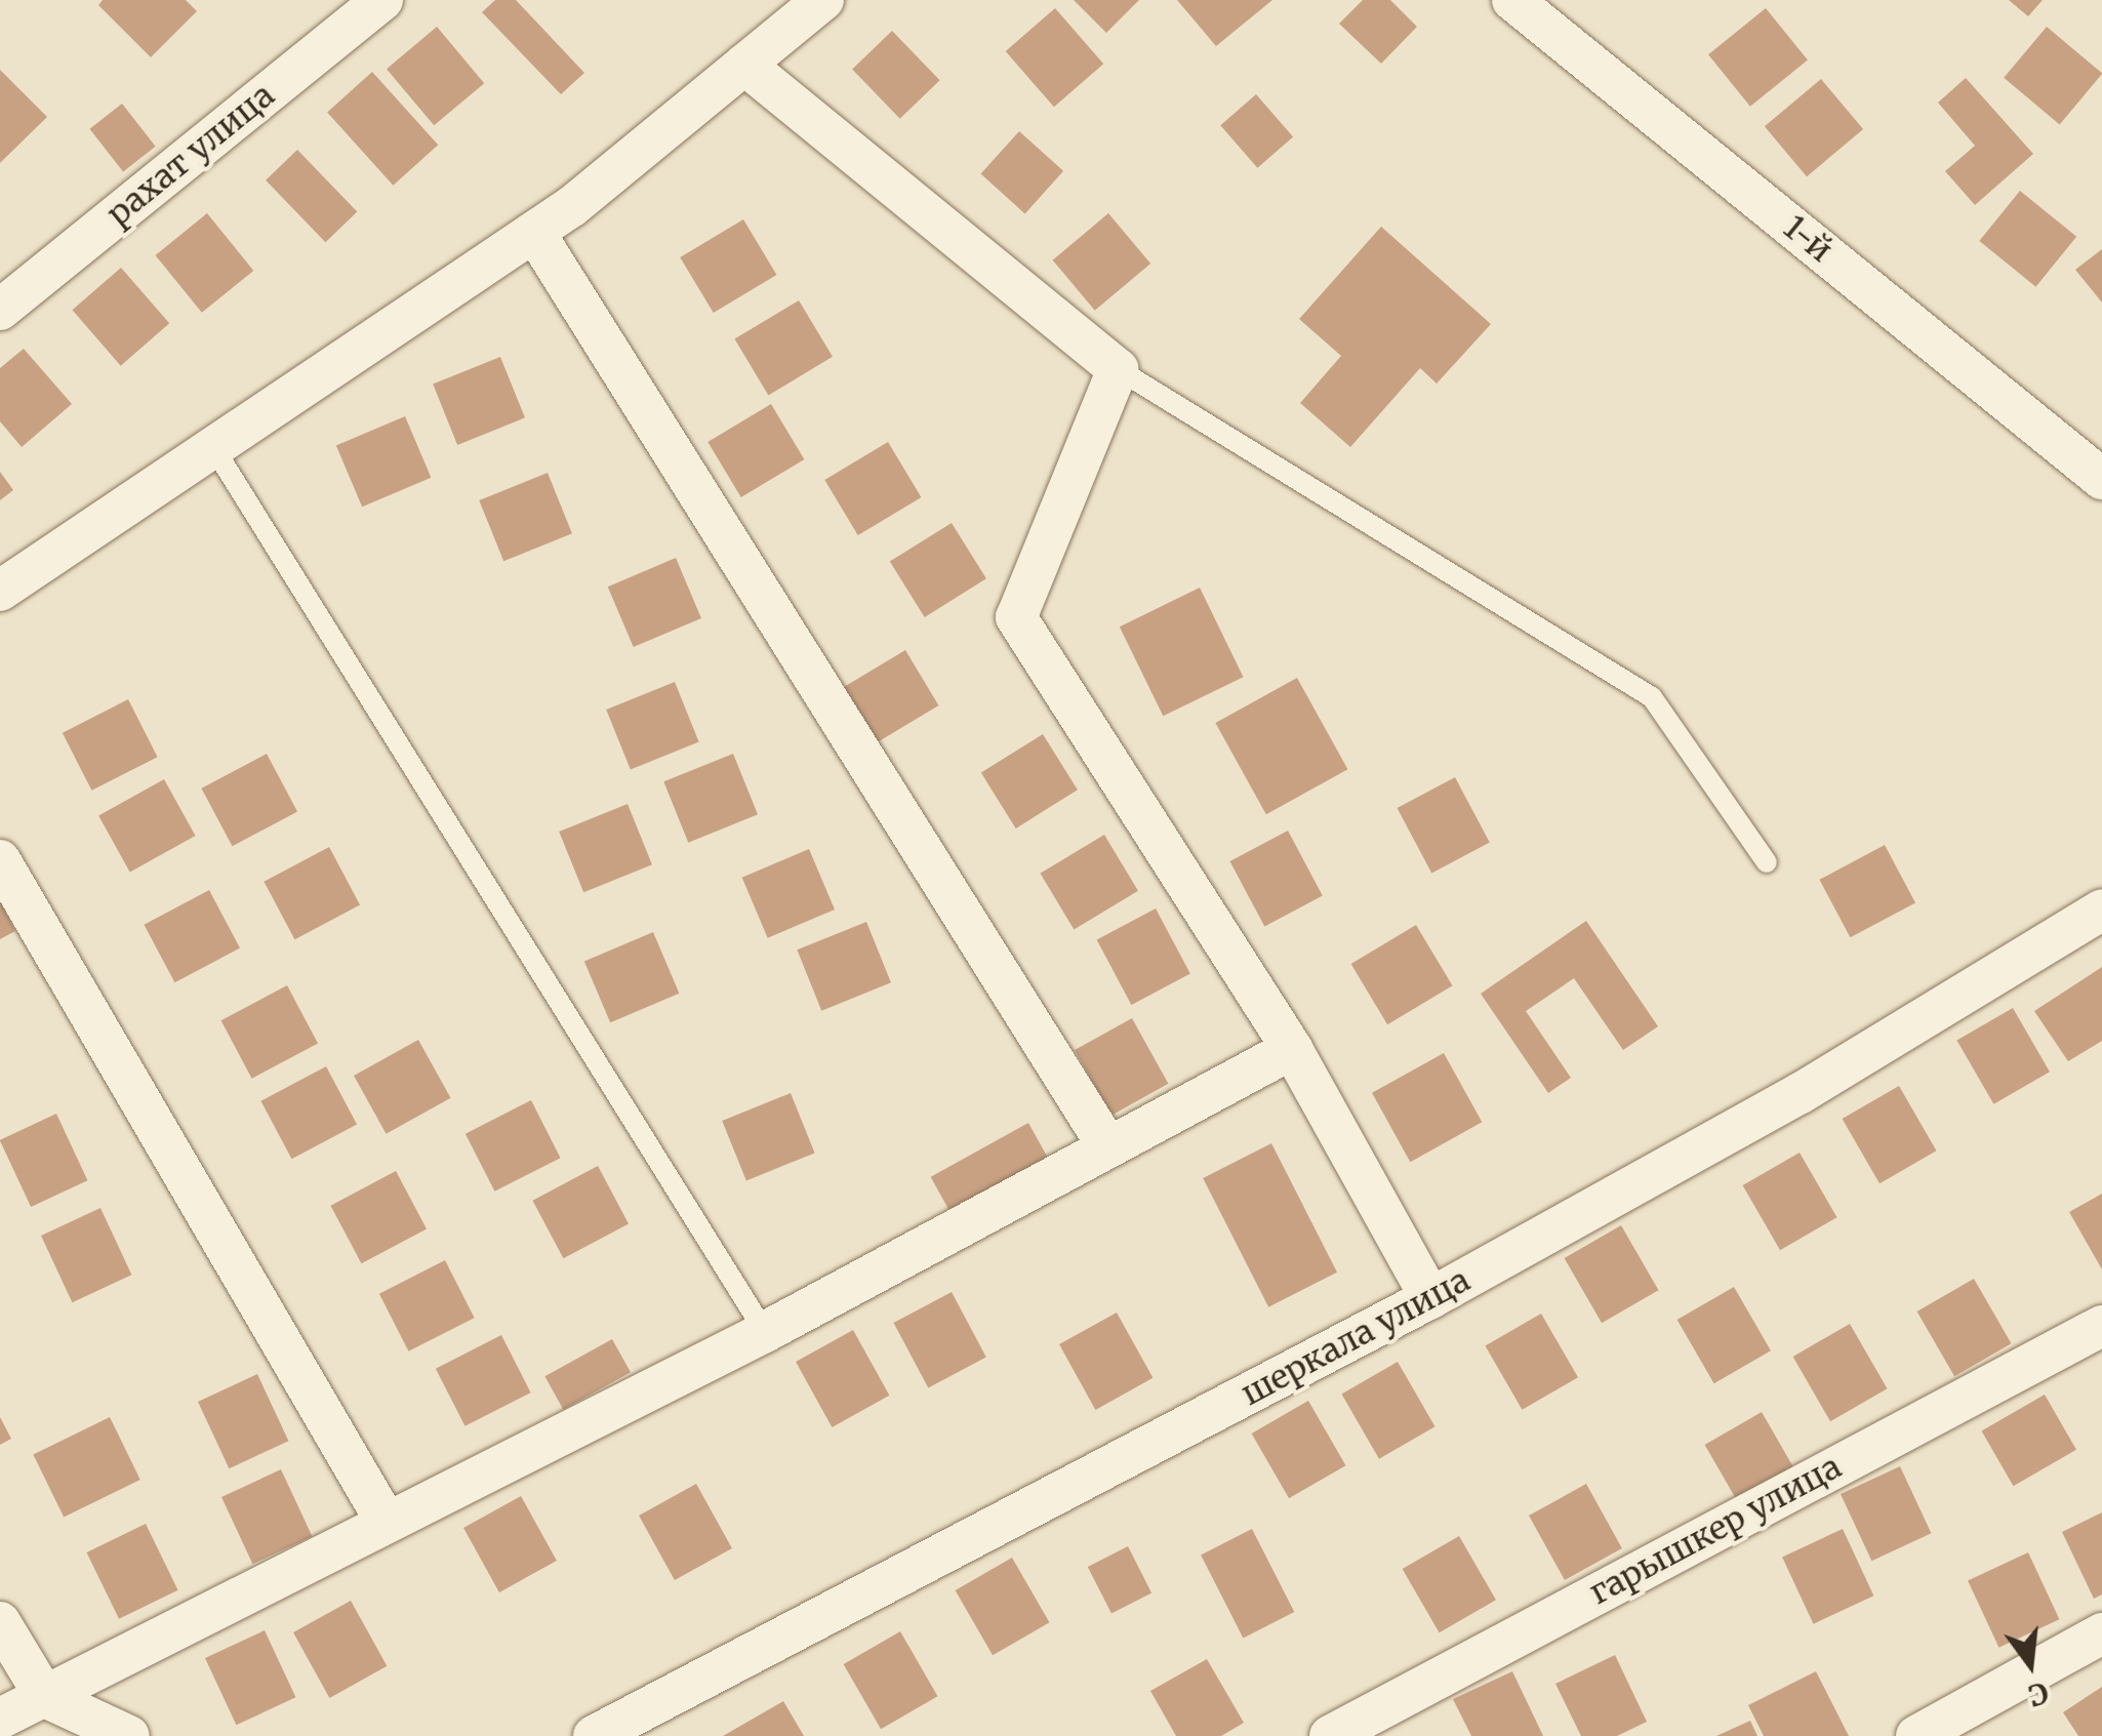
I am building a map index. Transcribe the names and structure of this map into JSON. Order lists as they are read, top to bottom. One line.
{"streets":{"street":["рахат улица","1-й","шеркала улица","гарышкер улица"]},"north":"bottom"}
